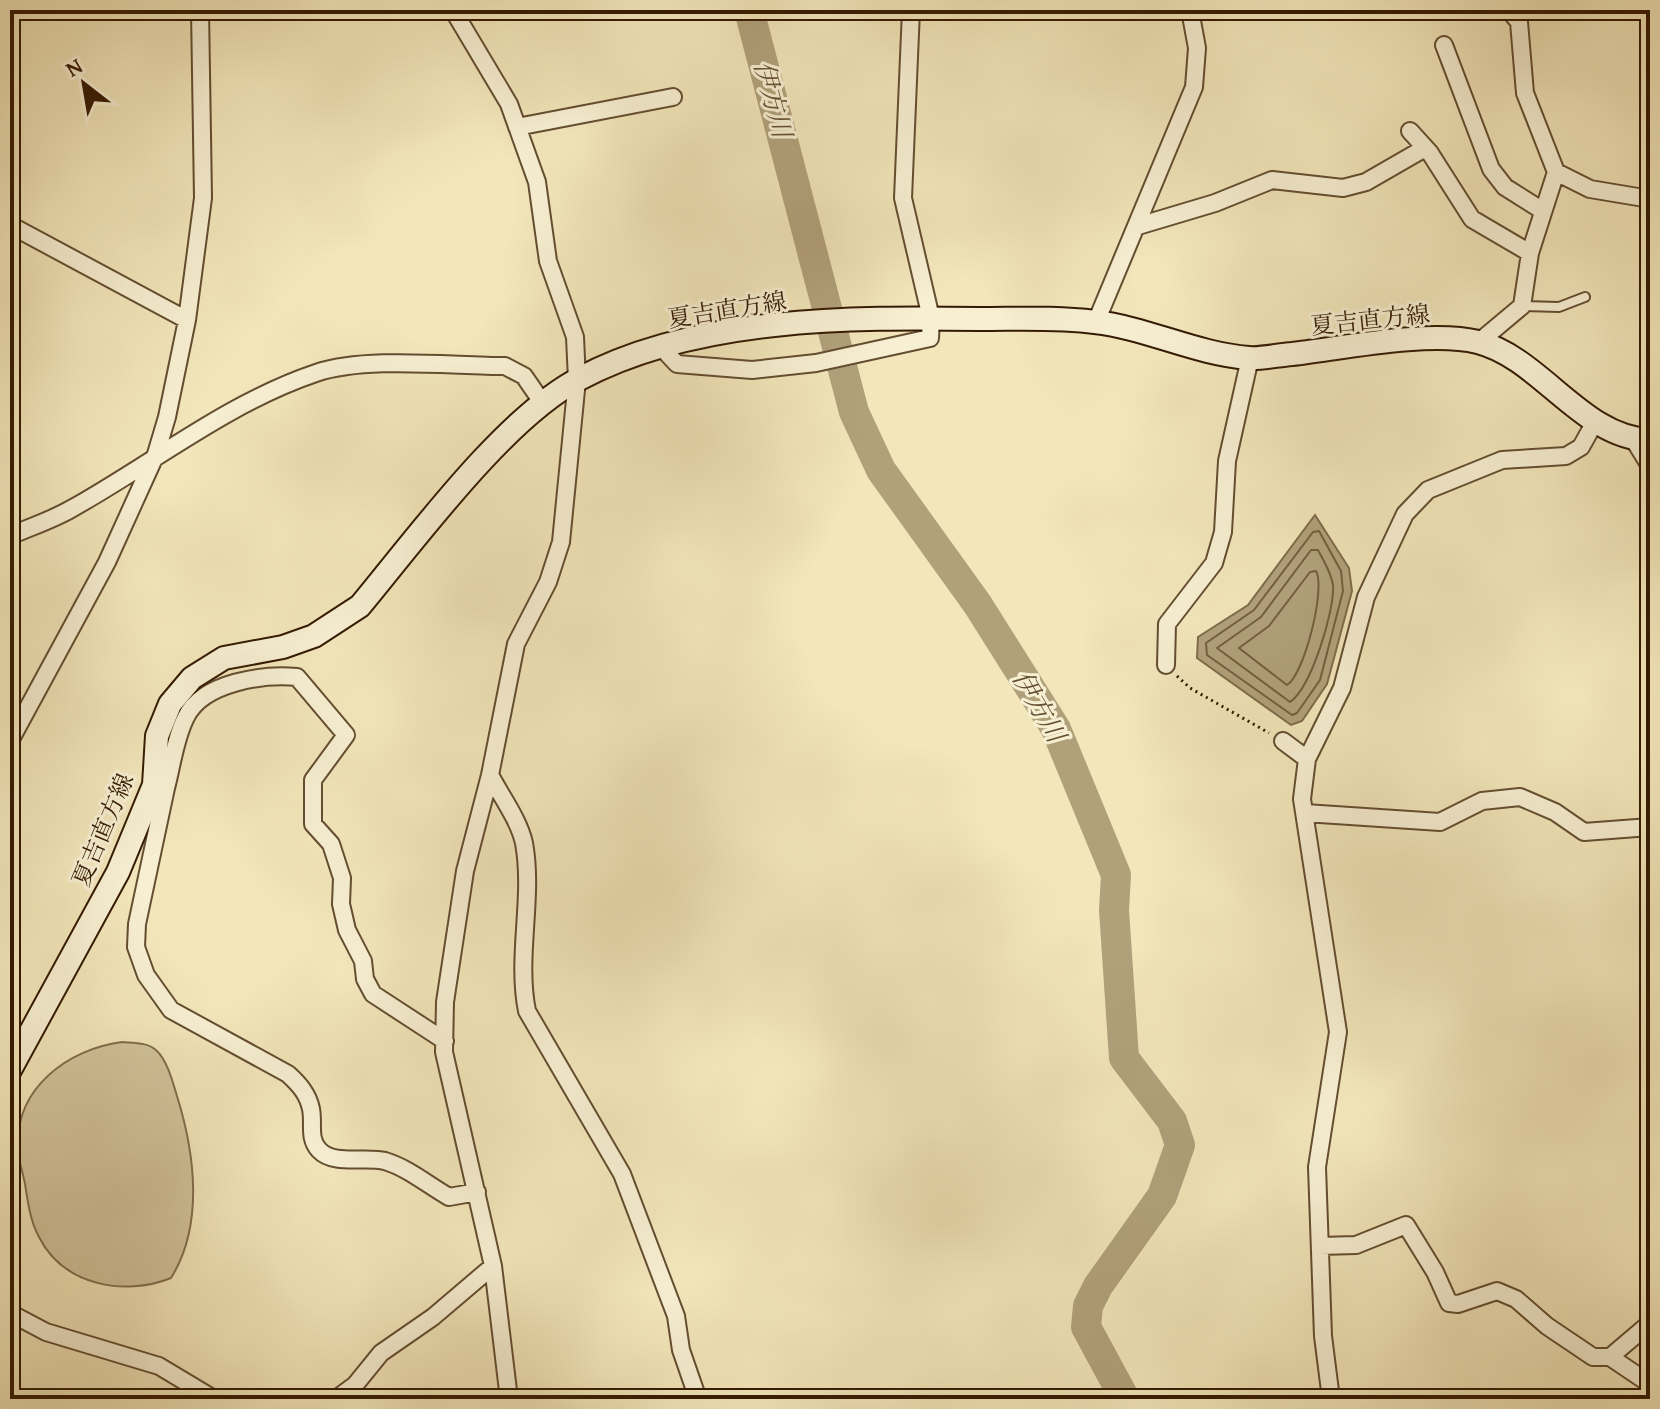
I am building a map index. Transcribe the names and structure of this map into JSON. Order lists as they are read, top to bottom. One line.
{"streets":{"main road":["夏吉直方線"]},"water":["伊方川"],"north":"top left"}
